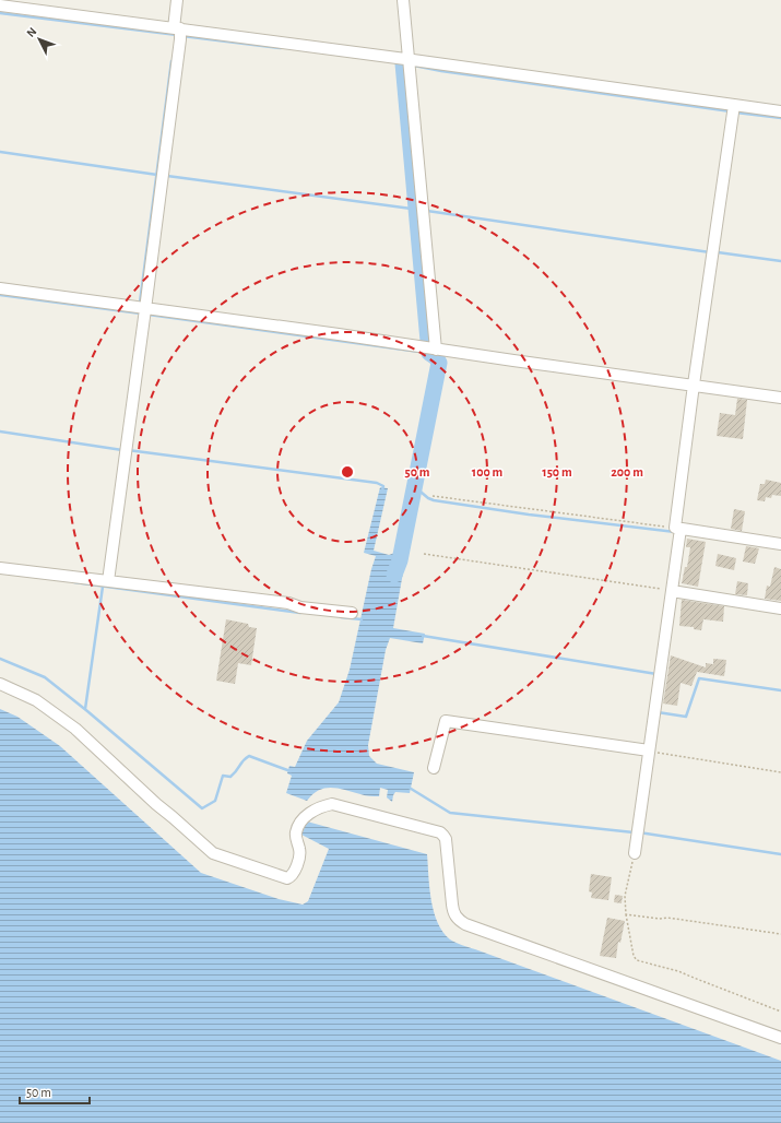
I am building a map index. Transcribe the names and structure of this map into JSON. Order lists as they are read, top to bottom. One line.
{"scale_bar":"50 m","north":"top left","rings":["50 m","100 m","150 m","200 m"]}
